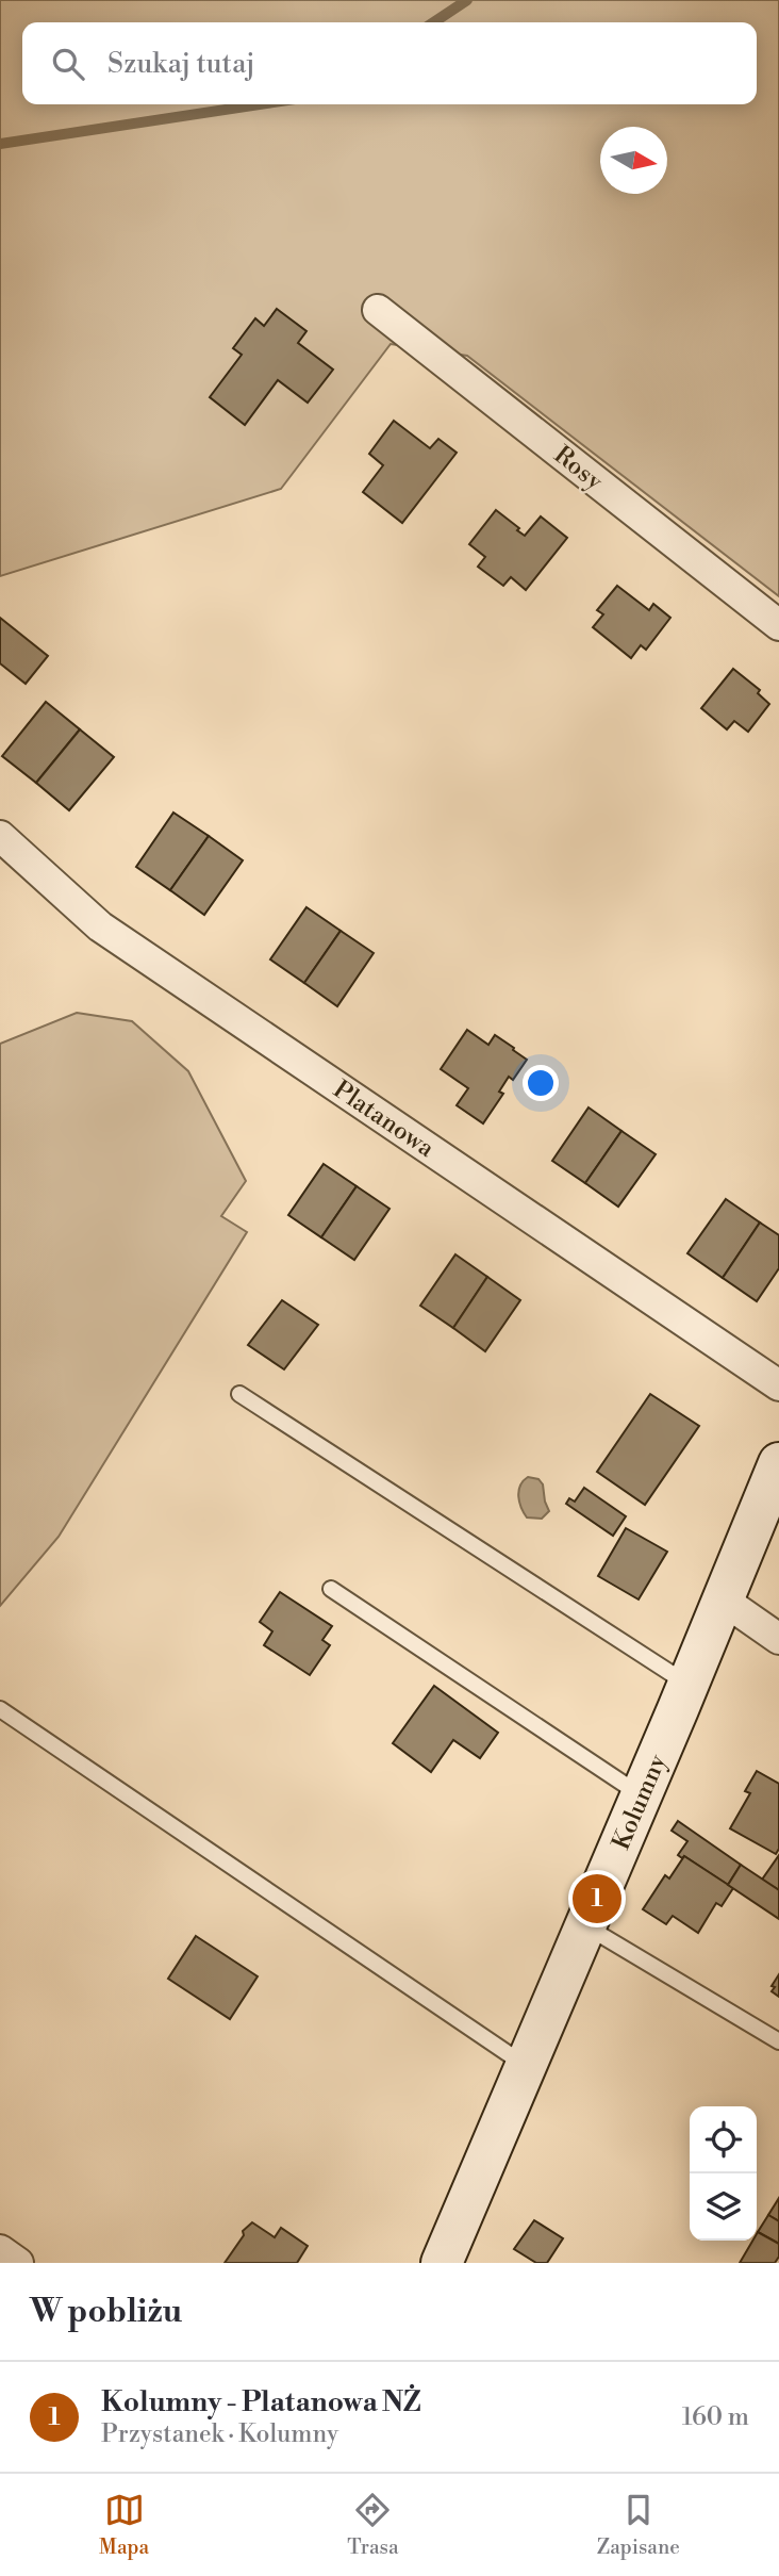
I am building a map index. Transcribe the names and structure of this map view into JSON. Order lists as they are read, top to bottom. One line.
{"streets":{"street":["Rosy","Platanowa","Kolumny"]},"north":"right","page":{"search":"Szukaj tutaj","pins":"1","heading":"W pobliżu","list":[{"mark":"1","name":"Kolumny - Platanowa NŻ","note":"Przystanek · Kolumny","value":"160 m"}],"nav":["Mapa","Trasa","Zapisane"]}}
